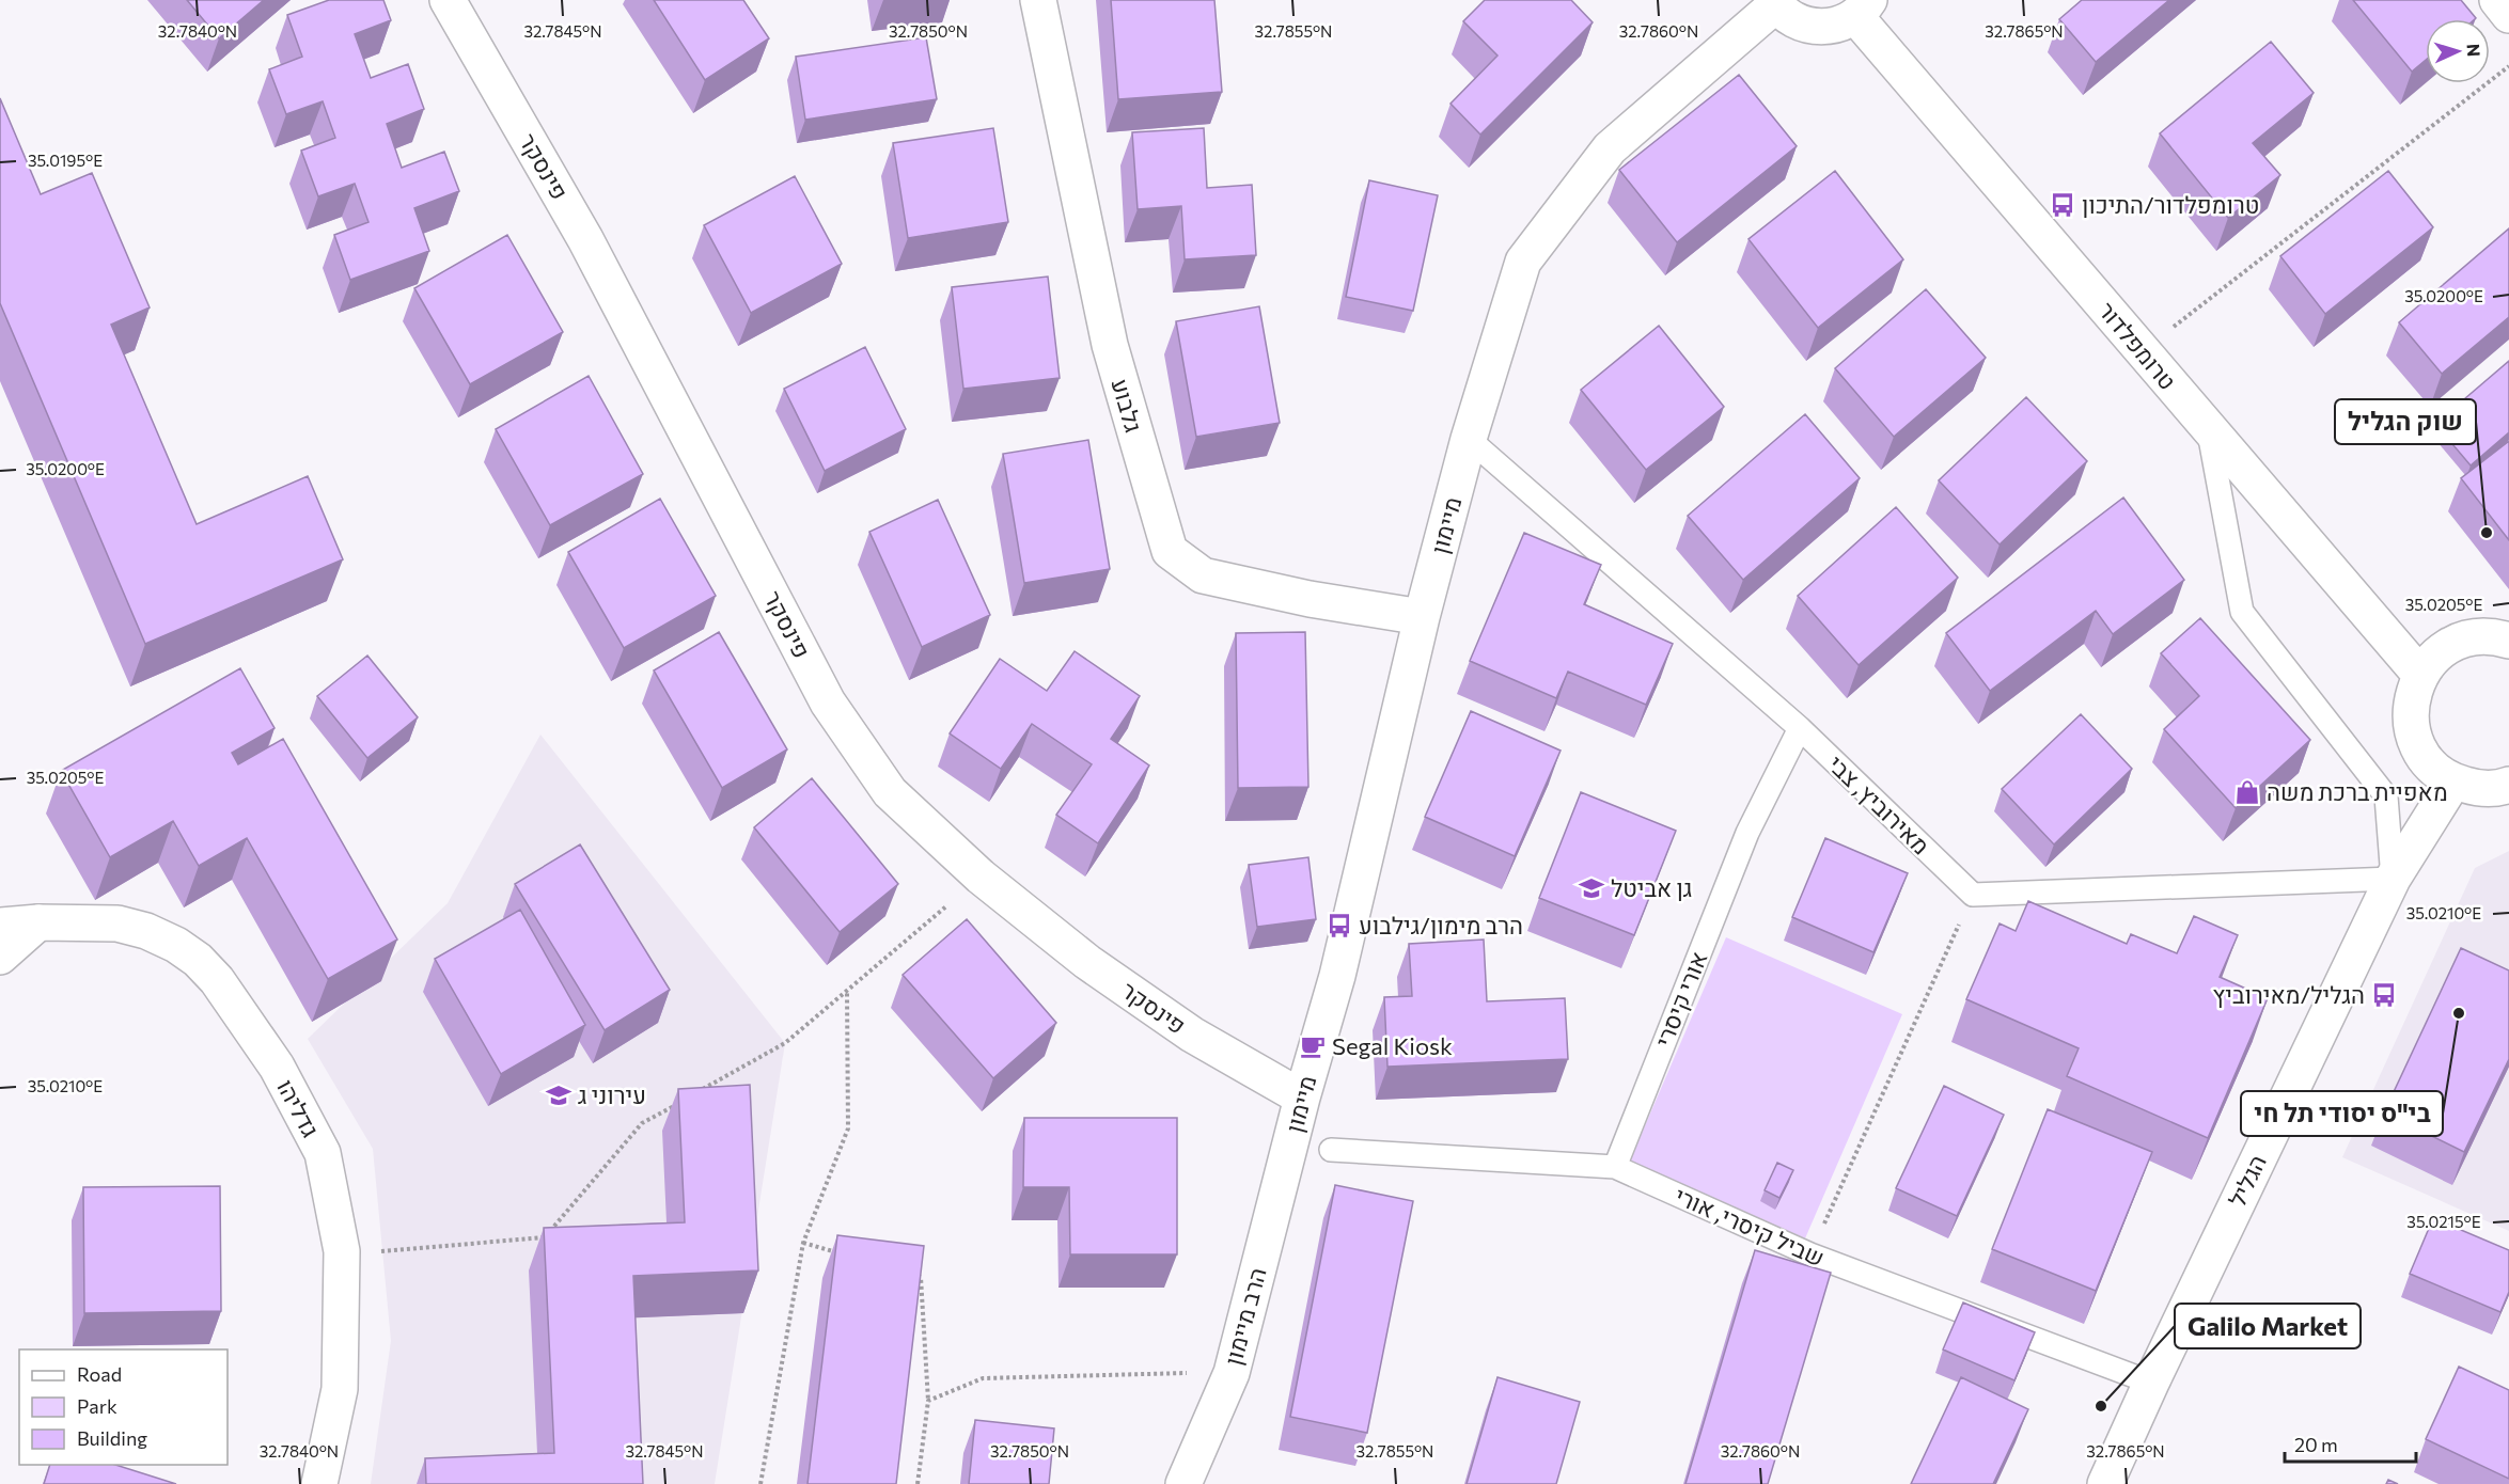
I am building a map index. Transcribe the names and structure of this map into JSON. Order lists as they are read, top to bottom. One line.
{"streets":{"street":["פינסקר","טרומפלדור","גלבוע","מיימון","גדליהו","הגליל","הרב מיימון"],"lane":["מאירוביץ, צבי","אורי קיסרי","שביל קיסרי, אורי"]},"crossings":[["פינסקר","מיימון"],["גלבוע","מיימון"],["מיימון","מאירוביץ, צבי"],["מיימון","הרב מיימון"],["מאירוביץ, צבי","אורי קיסרי"],["אורי קיסרי","שביל קיסרי, אורי"],["הגליל","שביל קיסרי, אורי"]],"places":{"bus stop":["טרומפלדור/התיכון","הרב מימון/גילבוע","הגליל/מאירוביץ"],"other":["שוק הגליל","בי\"ס יסודי תל חי","Galilo Market"],"shop":["מאפיית ברכת משה"],"school or university":["גן אביטל","עירוני ג"],"cafe":["Segal Kiosk"]},"legend":["Road","Park","Building"],"scale_bar":"20 m","north":"right","coordinates":["32.7840°N","32.7845°N","32.7850°N","32.7855°N","32.7860°N","32.7865°N","35.0195°E","35.0200°E","35.0205°E","35.0210°E","35.0215°E"]}
